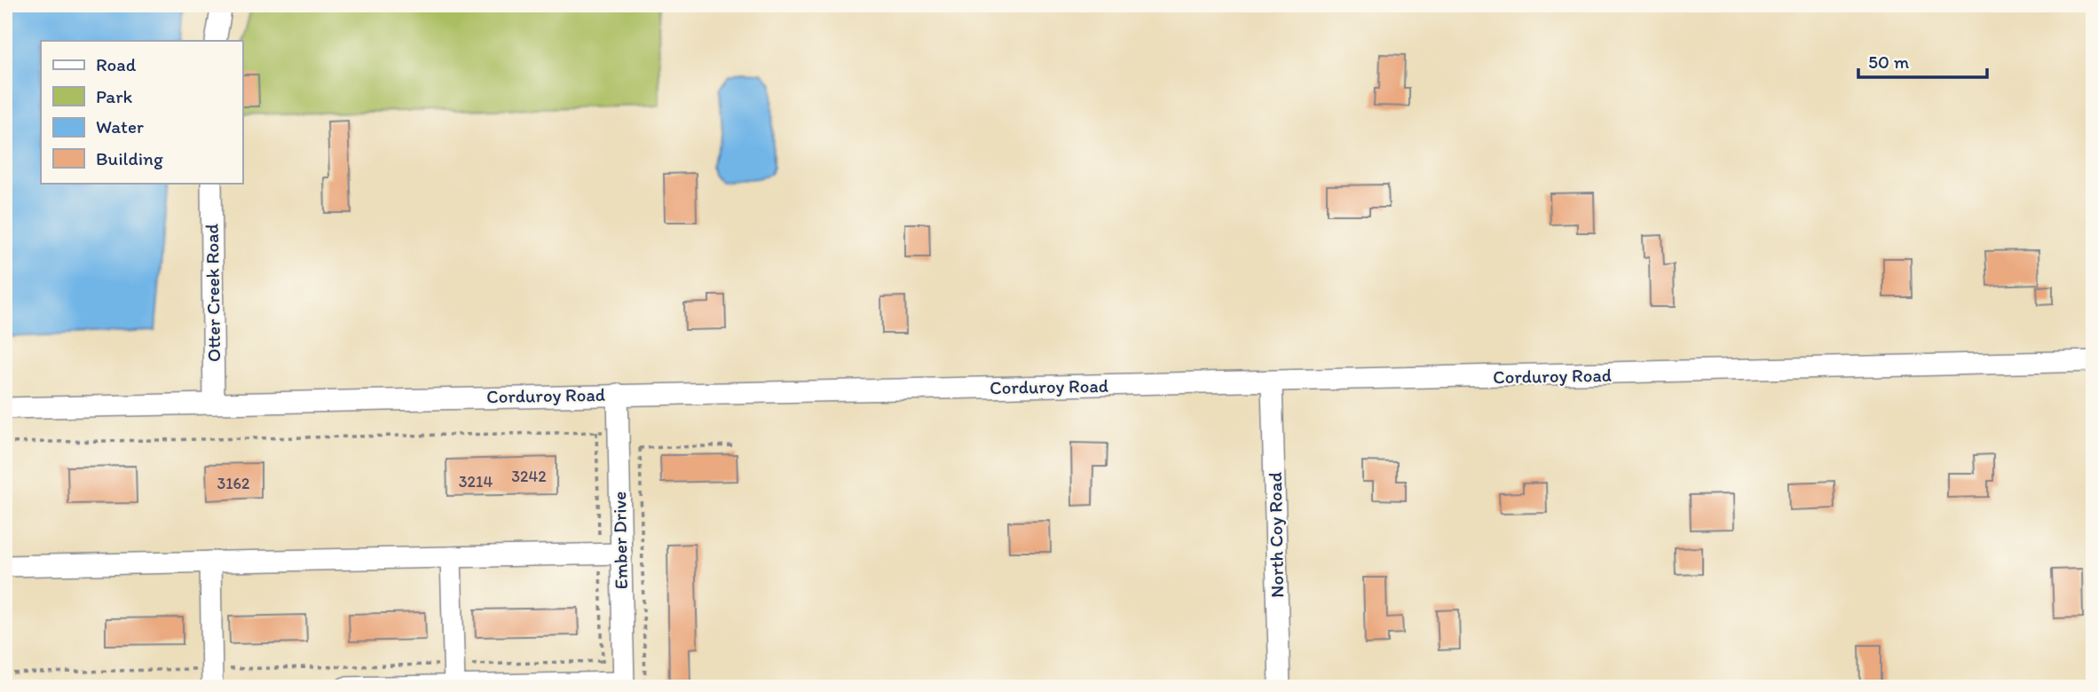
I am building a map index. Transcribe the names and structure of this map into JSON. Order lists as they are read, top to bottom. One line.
{"streets":{"street":["Otter Creek Road","Corduroy Road","North Coy Road","Ember Drive"]},"crossings":[["Otter Creek Road","Corduroy Road"],["Corduroy Road","North Coy Road"],["Corduroy Road","Ember Drive"]],"house_numbers":["3242","3214","3162"],"legend":["Road","Park","Water","Building"],"scale_bar":"50 m"}
